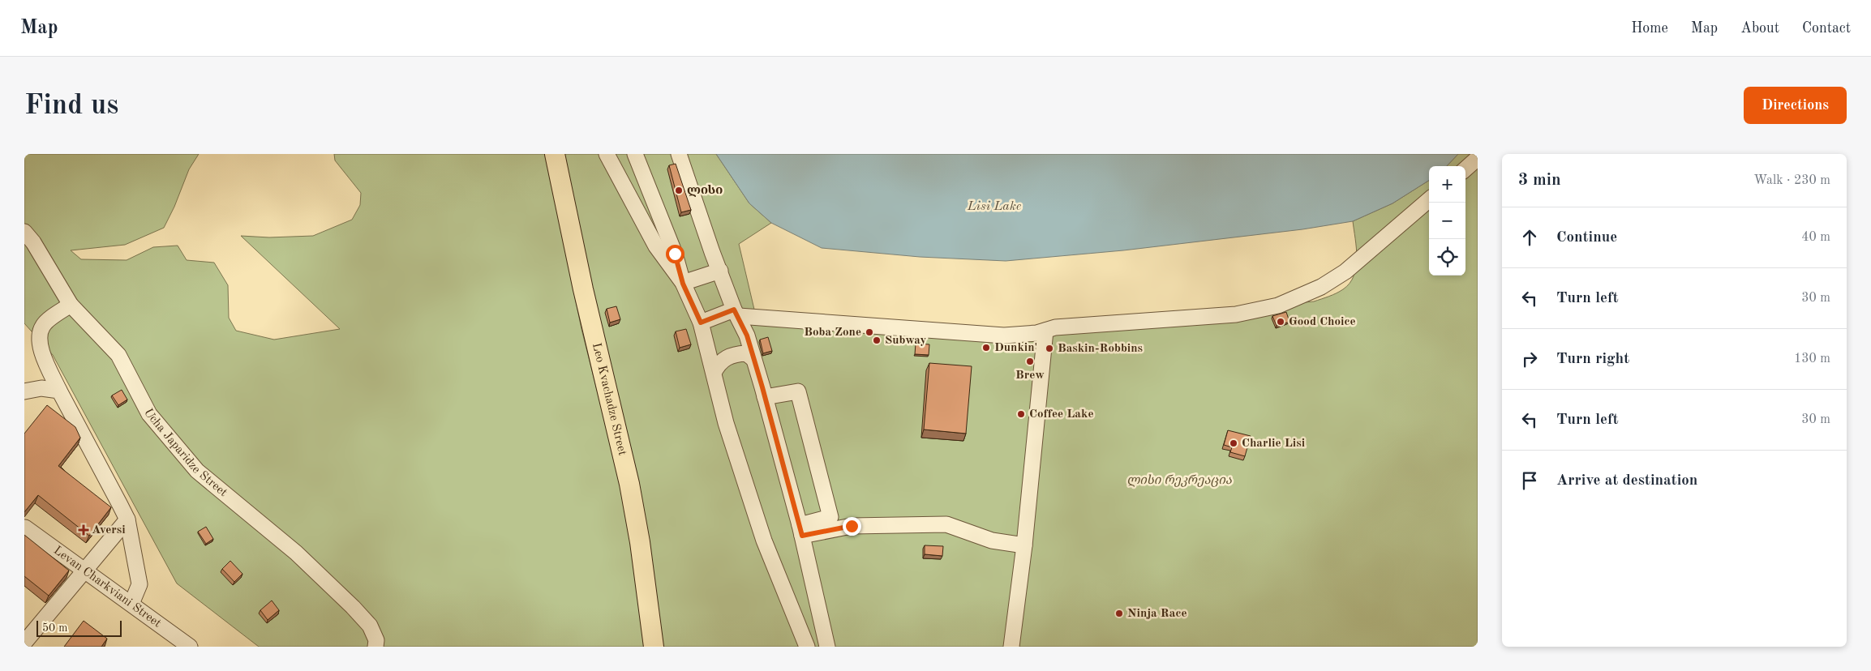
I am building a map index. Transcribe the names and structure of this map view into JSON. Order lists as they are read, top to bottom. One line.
{"streets":{"main road":["Leo Kvachadze Street"],"street":["Ucha Japaridze Street","Levan Charkviani Street"]},"water":["Lisi Lake"],"parks":["ლისი რეკრეაცია"],"places":{"other":["ლისი","Good Choice","Boba Zone","Subway","Dunkin'","Baskin-Robbins","Brew","Coffee Lake","Charlie Lisi","Ninja Race"],"health":["Aversi"]},"scale_bar":"50 m","page":{"header":"Map","nav":["Home","Map","About","Contact"],"buttons":"Directions","title":"Find us","heading":["3 min","Walk · 230 m"],"map_buttons":["+","−"],"list":[["Continue","40 m"],["Turn left","30 m"],["Turn right","130 m"],["Turn left","30 m"],"Arrive at destination"],"scale":"50 m"}}
